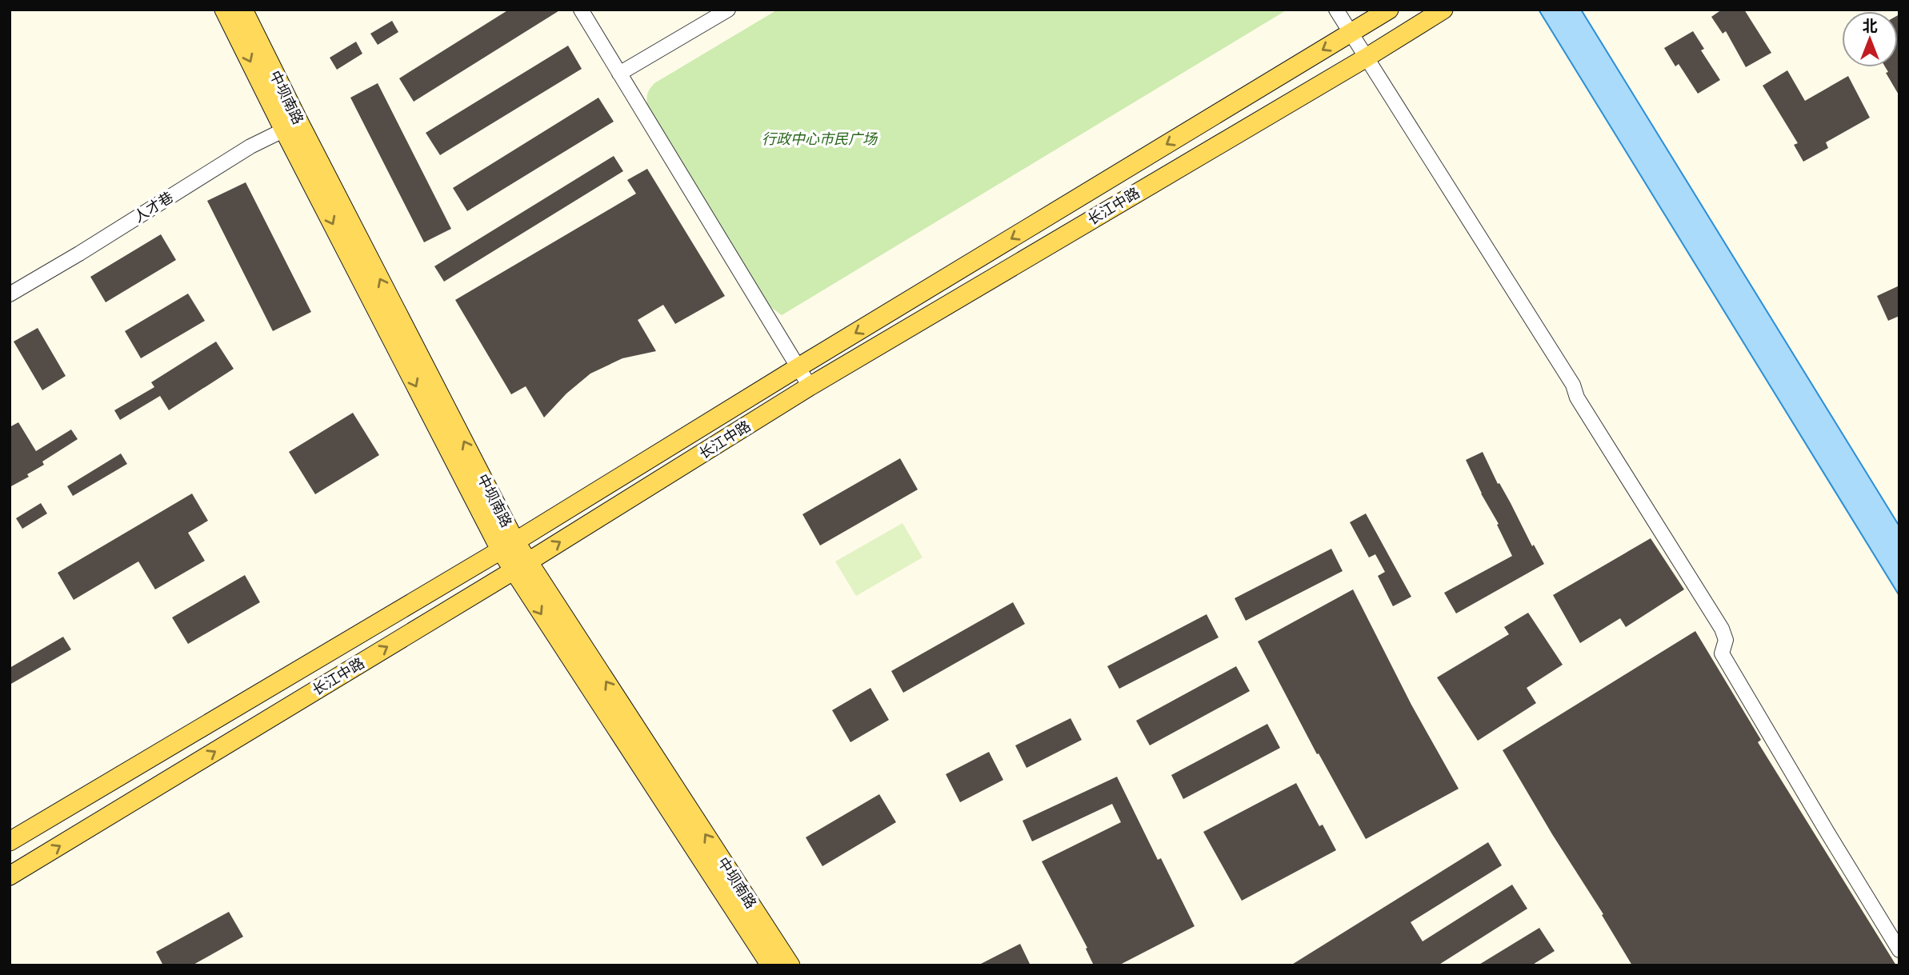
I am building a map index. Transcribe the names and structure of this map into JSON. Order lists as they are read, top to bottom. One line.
{"streets":{"main road":["中坝南路","长江中路"],"street":["人才巷"]},"crossings":[["中坝南路","长江中路"],["中坝南路","人才巷"]],"parks":["行政中心市民广场"],"north":"top"}
